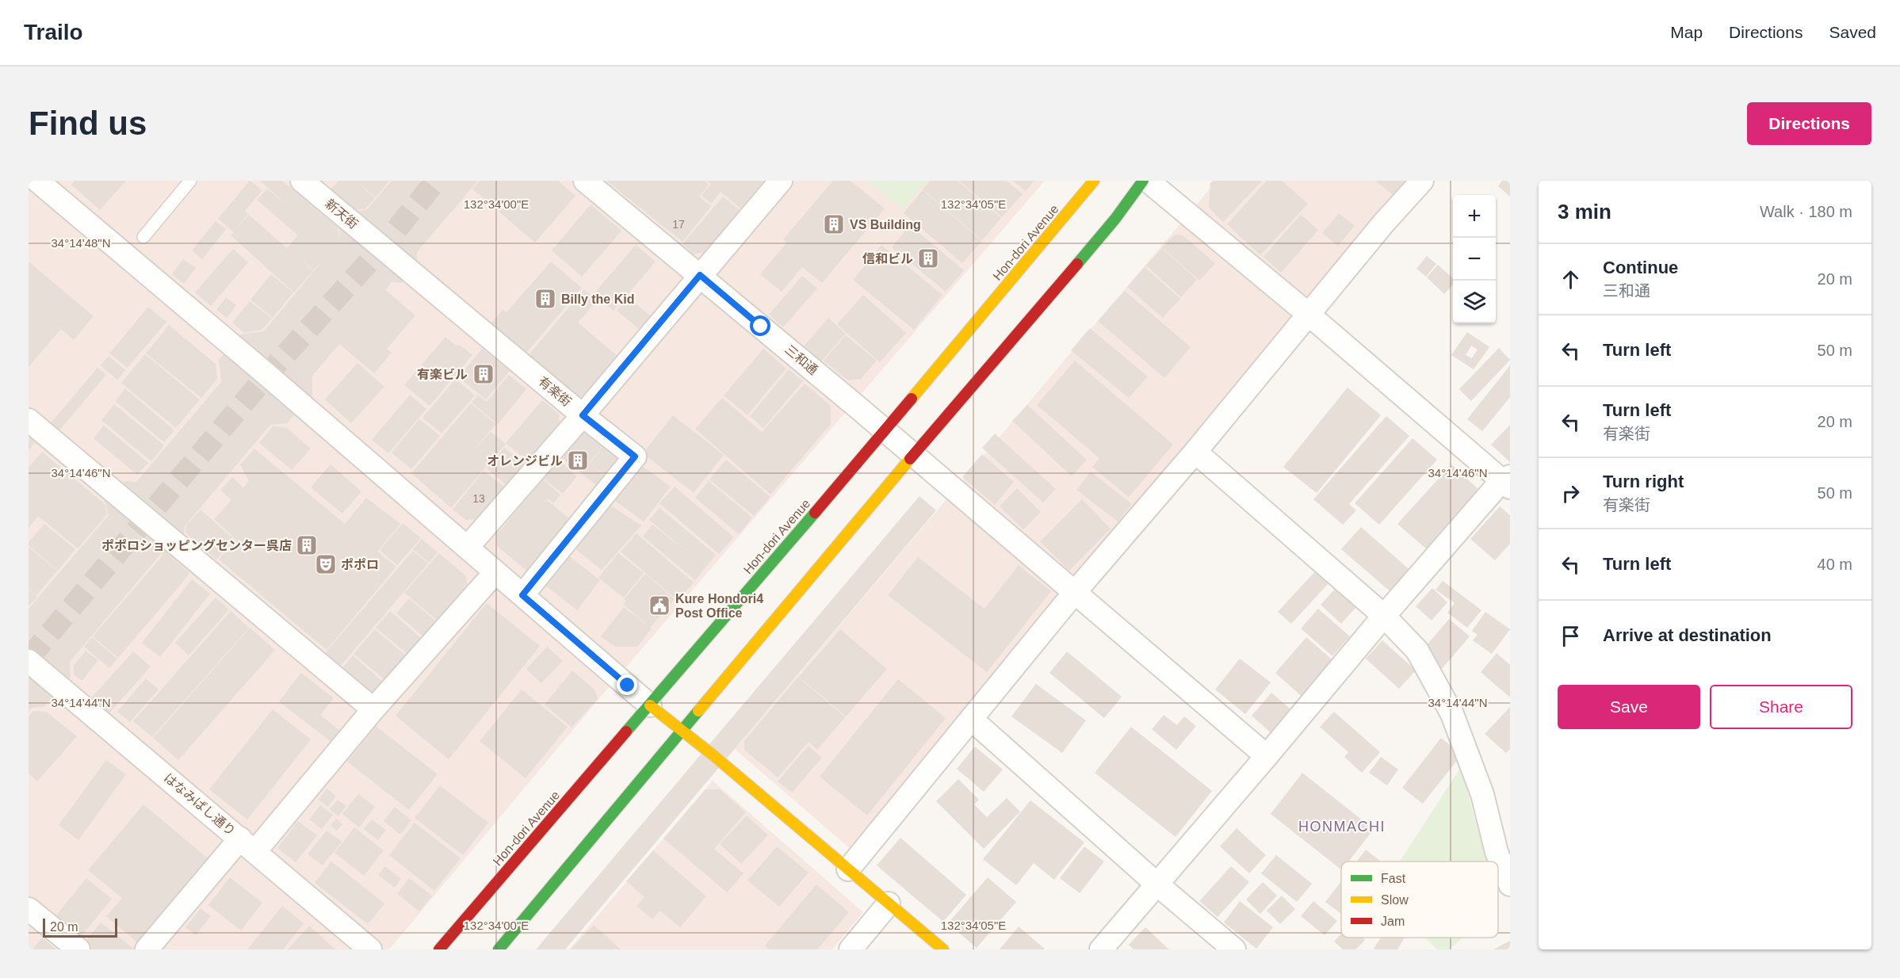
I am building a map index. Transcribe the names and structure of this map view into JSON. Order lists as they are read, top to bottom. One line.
{"streets":{"main road":["Hon-dori Avenue"],"street":["新天街","三和通","有楽街","はなみばし通り"]},"crossings":[["新天街","有楽街"],["Hon-dori Avenue","三和通"]],"districts":["HONMACHI"],"places":{"building":["VS Building","信和ビル","Billy the Kid","有楽ビル","オレンジビル","ポポロショッピングセンター呉店"],"theatre":["ポポロ"],"public building":["Kure Hondori4 Post Office"]},"house_numbers":["17","13"],"legend":["Fast","Slow","Jam"],"scale_bar":"20 m","page":{"header":"Trailo","nav":["Map","Directions","Saved"],"buttons":["Directions",["Save","Share"]],"title":"Find us","heading":["3 min","Walk · 180 m"],"map_buttons":["+","−"],"list":[["Continue","三和通","20 m"],["Turn left","50 m"],["Turn left","有楽街","20 m"],["Turn right","有楽街","50 m"],["Turn left","40 m"],"Arrive at destination"],"scale":"20 m"},"coordinates":["132°34'00\"E","132°34'05\"E","34°14'48\"N","34°14'46\"N","34°14'44\"N"]}
